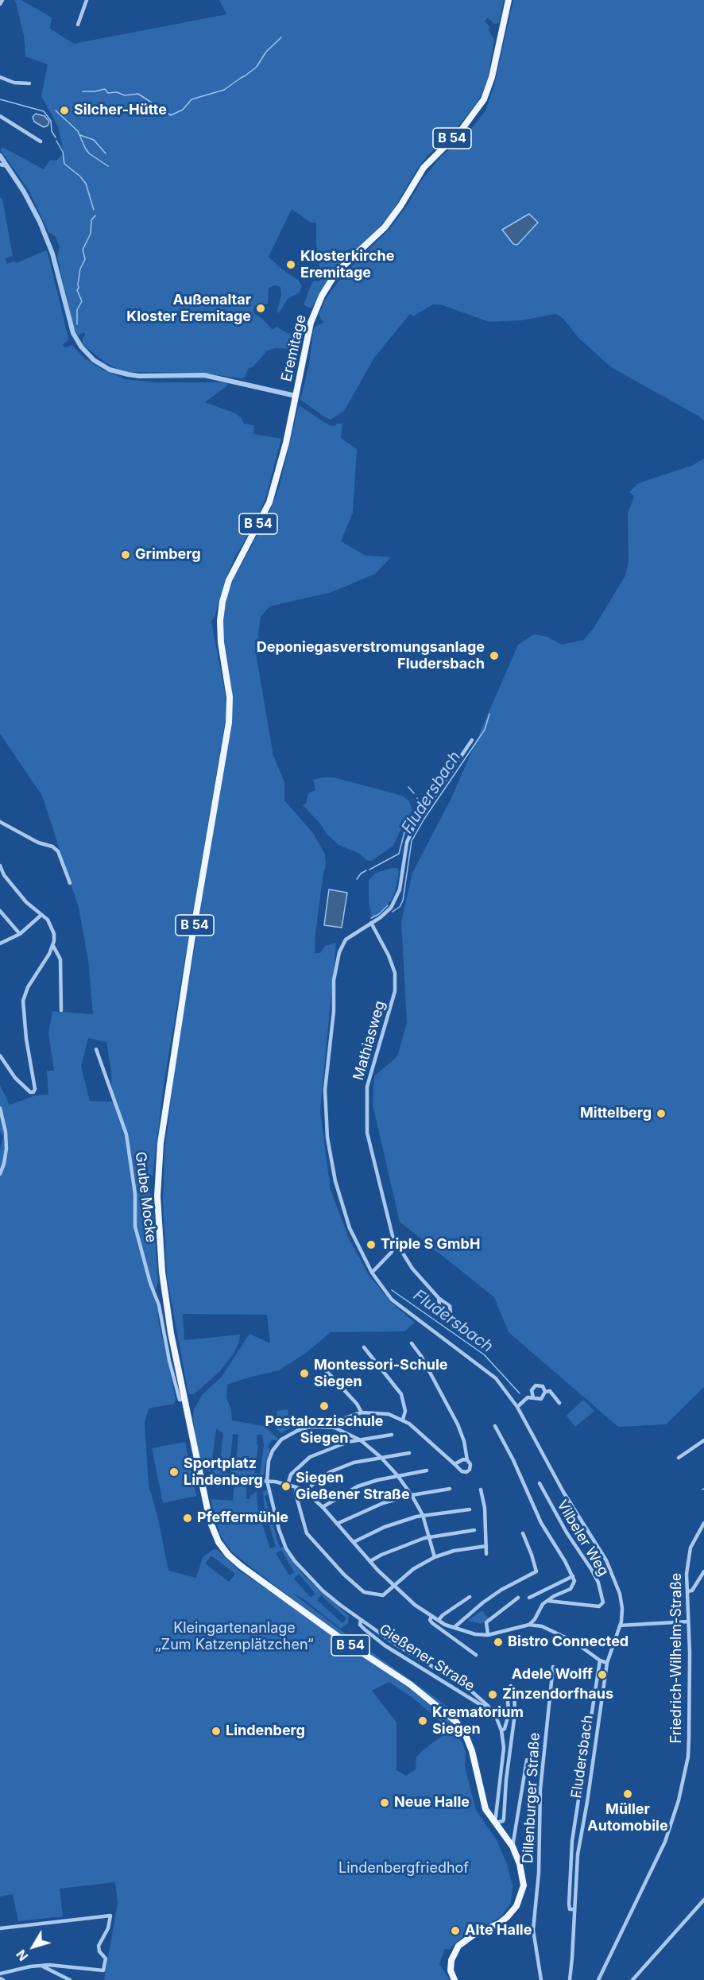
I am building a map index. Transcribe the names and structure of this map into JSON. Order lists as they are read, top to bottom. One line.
{"streets":{"main road":["B 54","Eremitage"],"street":["Mathiasweg","Grube Mocke","Vilbeler Weg","Gießener Straße","Friedrich-Wilhelm-Straße","Fludersbach","Dillenburger Straße"]},"crossings":[["B 54","Eremitage"],["B 54","Grube Mocke"],["B 54","Gießener Straße"],["Eremitage","Grube Mocke"],["Mathiasweg","Fludersbach"]],"water":["Fludersbach"],"parks":["Kleingartenanlage „Zum Katzenplätzchen“","Lindenbergfriedhof"],"places":["Silcher-Hütte","Klosterkirche Eremitage","Außenaltar Kloster Eremitage","Grimberg","Deponiegasverstromungsanlage Fludersbach","Mittelberg","Triple S GmbH","Montessori-Schule Siegen","Pestalozzischule Siegen","Sportplatz Lindenberg","Siegen Gießener Straße","Pfeffermühle","Bistro Connected","Adele Wolff","Zinzendorfhaus","Krematorium Siegen","Lindenberg","Müller Automobile","Neue Halle","Alte Halle"],"north":"bottom left"}
